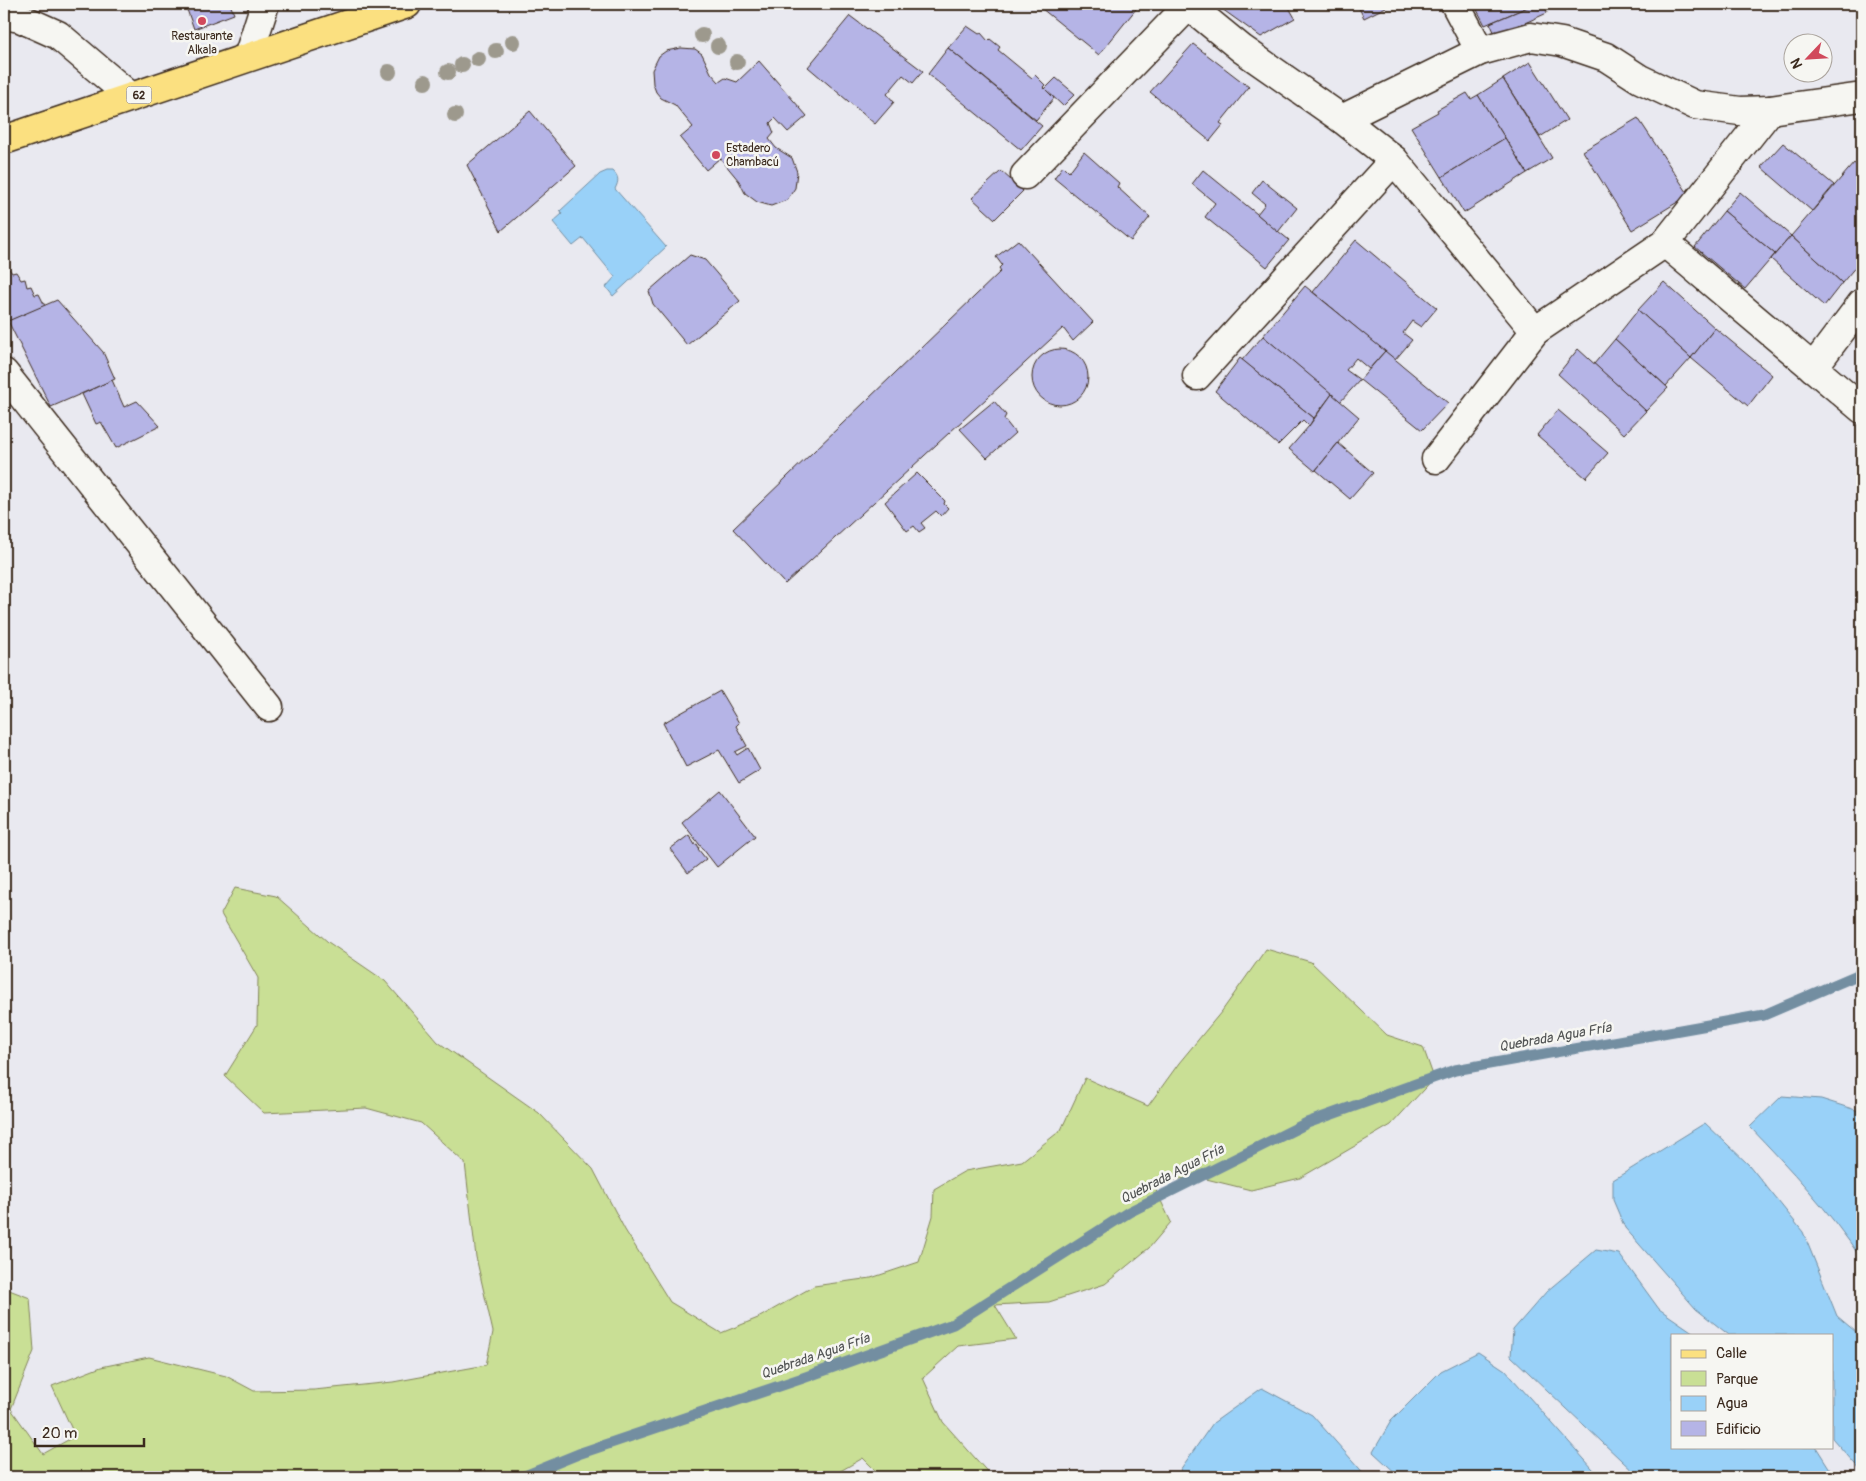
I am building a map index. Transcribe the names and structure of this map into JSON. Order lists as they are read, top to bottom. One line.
{"streets":{"main road":["62"]},"water":["Quebrada Agua Fría"],"places":["Restaurante Alkala","Estadero Chambacú"],"legend":["Calle","Parque","Agua","Edificio"],"scale_bar":"20 m","north":"bottom left"}
